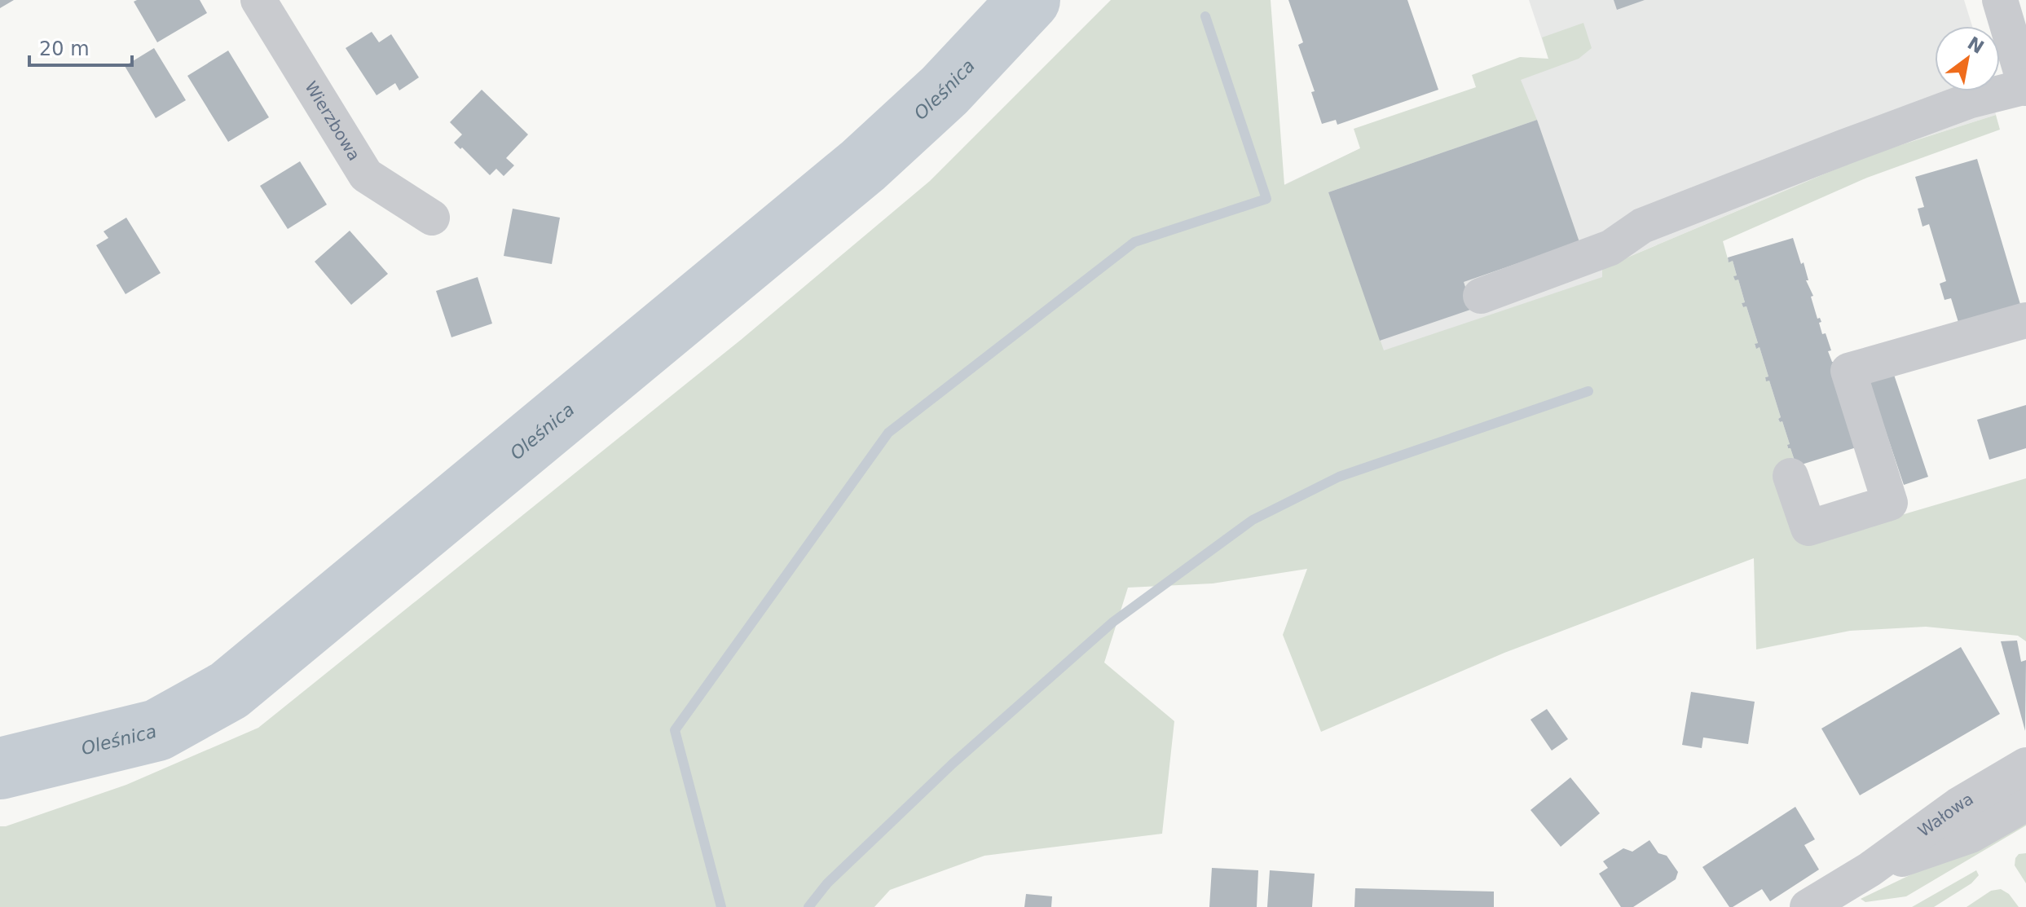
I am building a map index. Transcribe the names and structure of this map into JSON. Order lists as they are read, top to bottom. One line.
{"streets":{"street":["Wierzbowa","Wałowa"]},"water":["Oleśnica"],"scale_bar":"20 m","north":"top right"}
